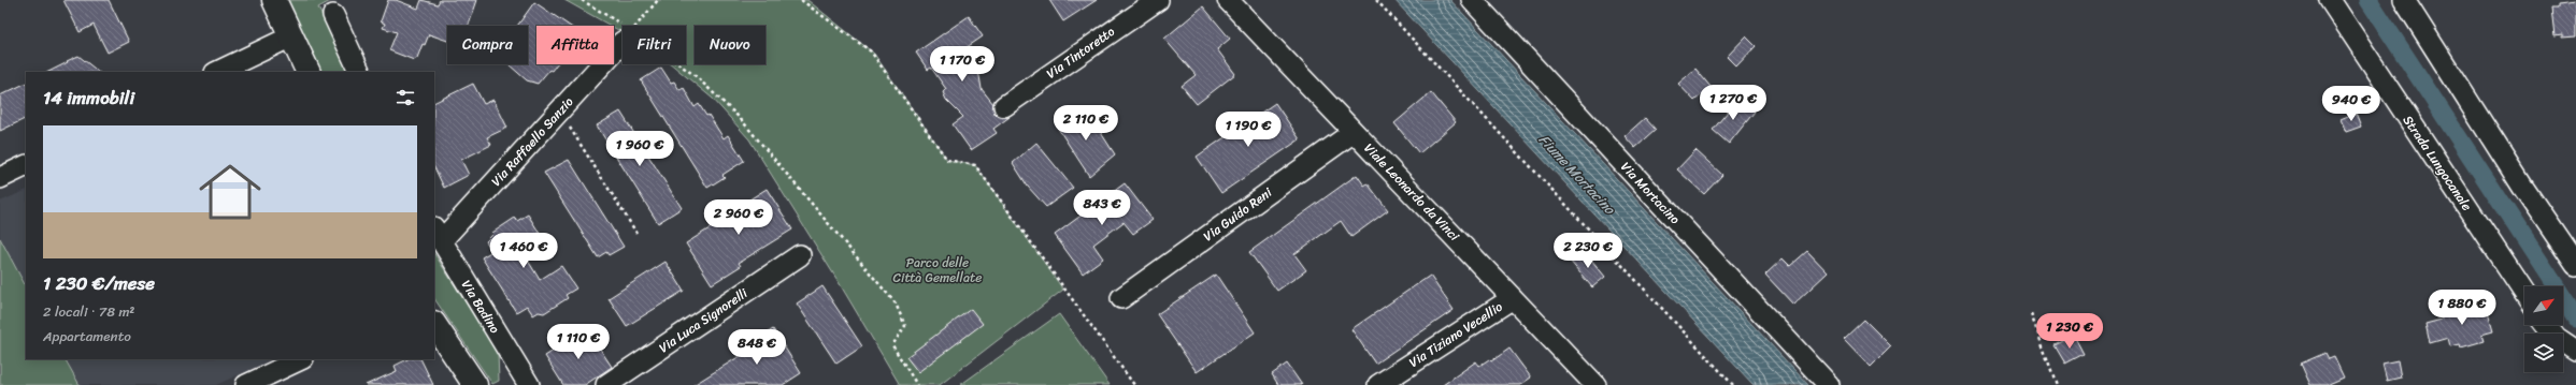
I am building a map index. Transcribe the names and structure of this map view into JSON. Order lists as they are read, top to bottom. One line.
{"streets":{"street":["Via Tintoretto","Via Raffaello Sanzio","Strada Lungocanale","Viale Leonardo da Vinci","Via Mortacino","Via Guido Reni","Via Badino","Via Luca Signorelli","Via Tiziano Vecellio"]},"crossings":[["Via Raffaello Sanzio","Via Badino"],["Viale Leonardo da Vinci","Via Guido Reni"],["Viale Leonardo da Vinci","Via Tiziano Vecellio"]],"water":["Fiume Mortacino"],"parks":["Parco delle Città Gemellate"],"north":"top right","page":{"chip":["Compra","Affitta","Filtri","Nuovo"],"price":["1 170 €","1 270 €","940 €","2 110 €","1 190 €","1 960 €","843 €","2 960 €","1 460 €","2 230 €","1 880 €","1 230 €","1 110 €","848 €"],"heading":"14 immobili","list":[{"name":"1 230 €/mese","note":"2 locali · 78 m² · Appartamento"}]}}
